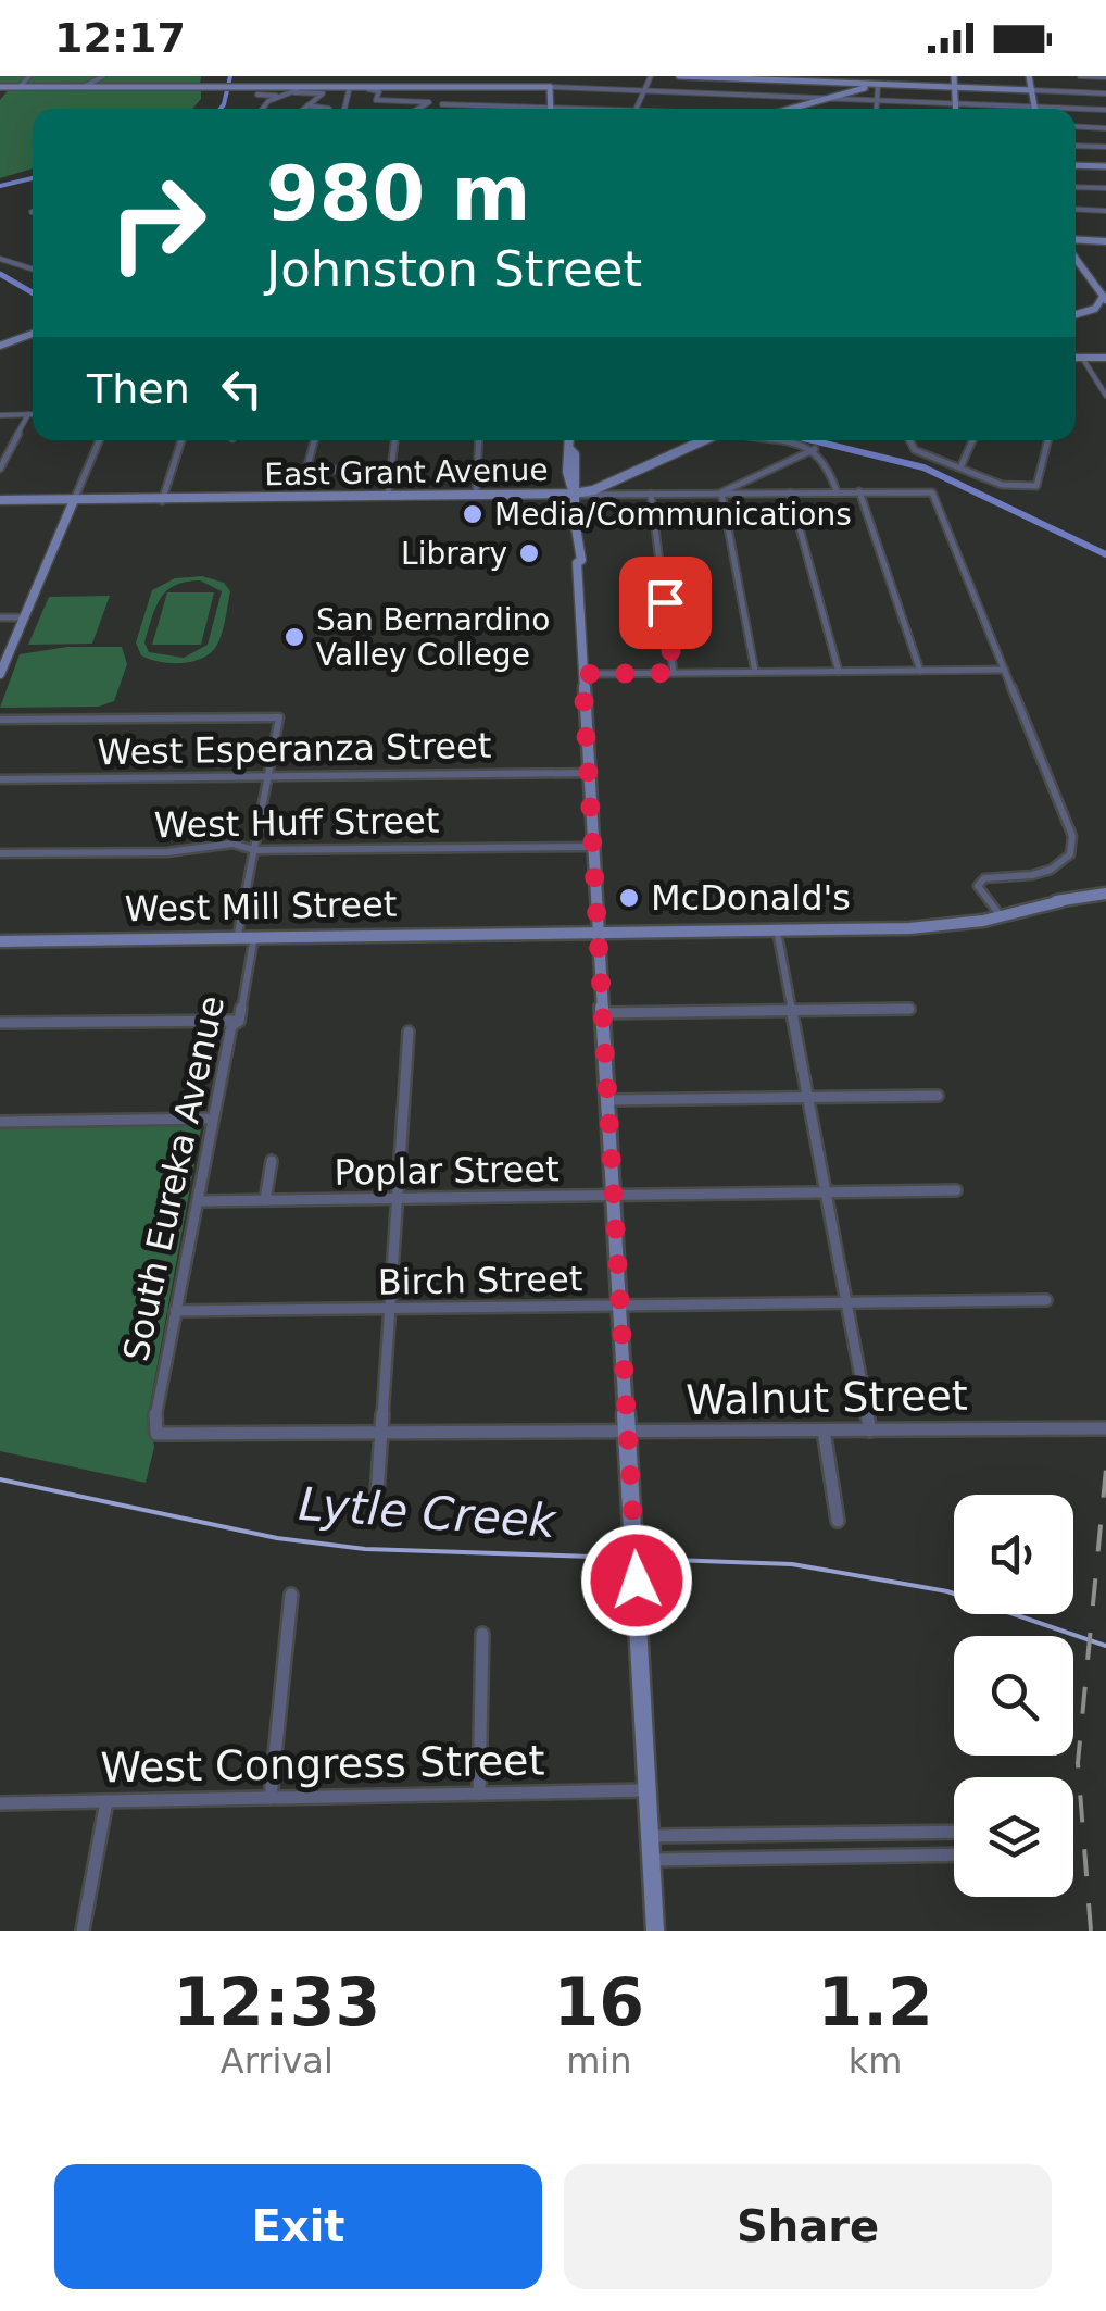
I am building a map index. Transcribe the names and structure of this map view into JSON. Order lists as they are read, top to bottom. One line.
{"streets":{"main road":["East Grant Avenue","West Mill Street"],"street":["West Esperanza Street","West Huff Street","Poplar Street","South Eureka Avenue","Birch Street","Walnut Street","West Congress Street"]},"crossings":[["West Mill Street","South Eureka Avenue"],["Poplar Street","South Eureka Avenue"],["South Eureka Avenue","Birch Street"],["South Eureka Avenue","Walnut Street"]],"water":["Lytle Creek"],"places":["Media/Communications","Library","San Bernardino Valley College","McDonald's"],"page":{"status":"12:17","turn":["980 m","Johnston Street"],"then":"Then","eta":["12:33","Arrival","16","min","1.2","km"],"buttons":["Exit","Share"]}}
